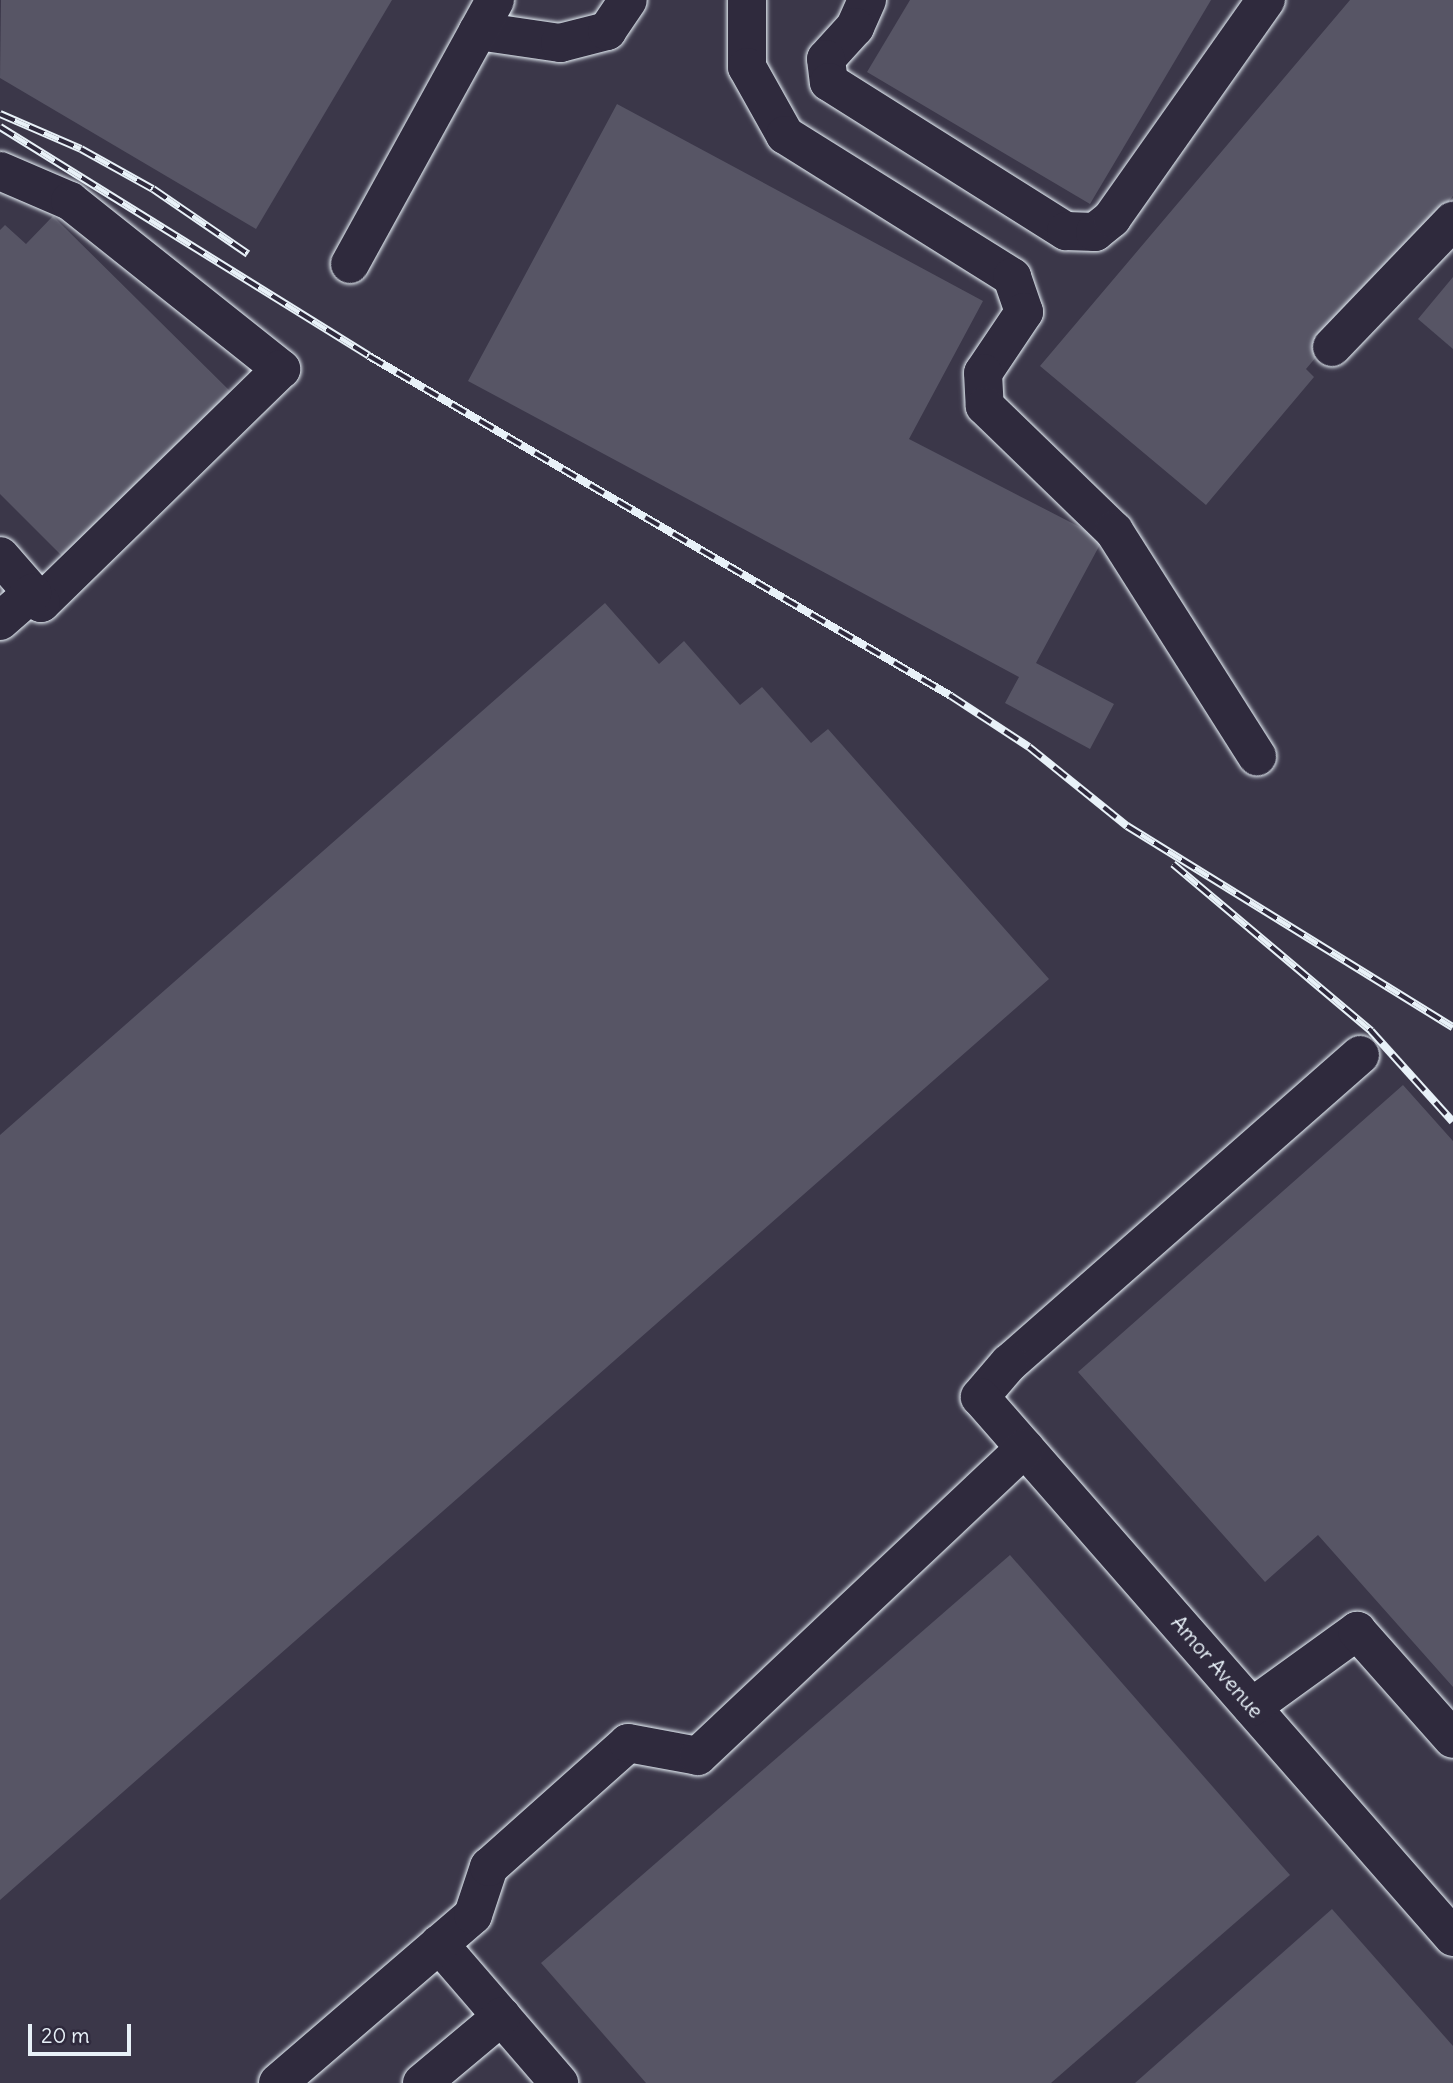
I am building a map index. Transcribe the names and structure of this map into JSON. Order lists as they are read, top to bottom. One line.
{"streets":{"street":["Amor Avenue"]},"scale_bar":"20 m"}
